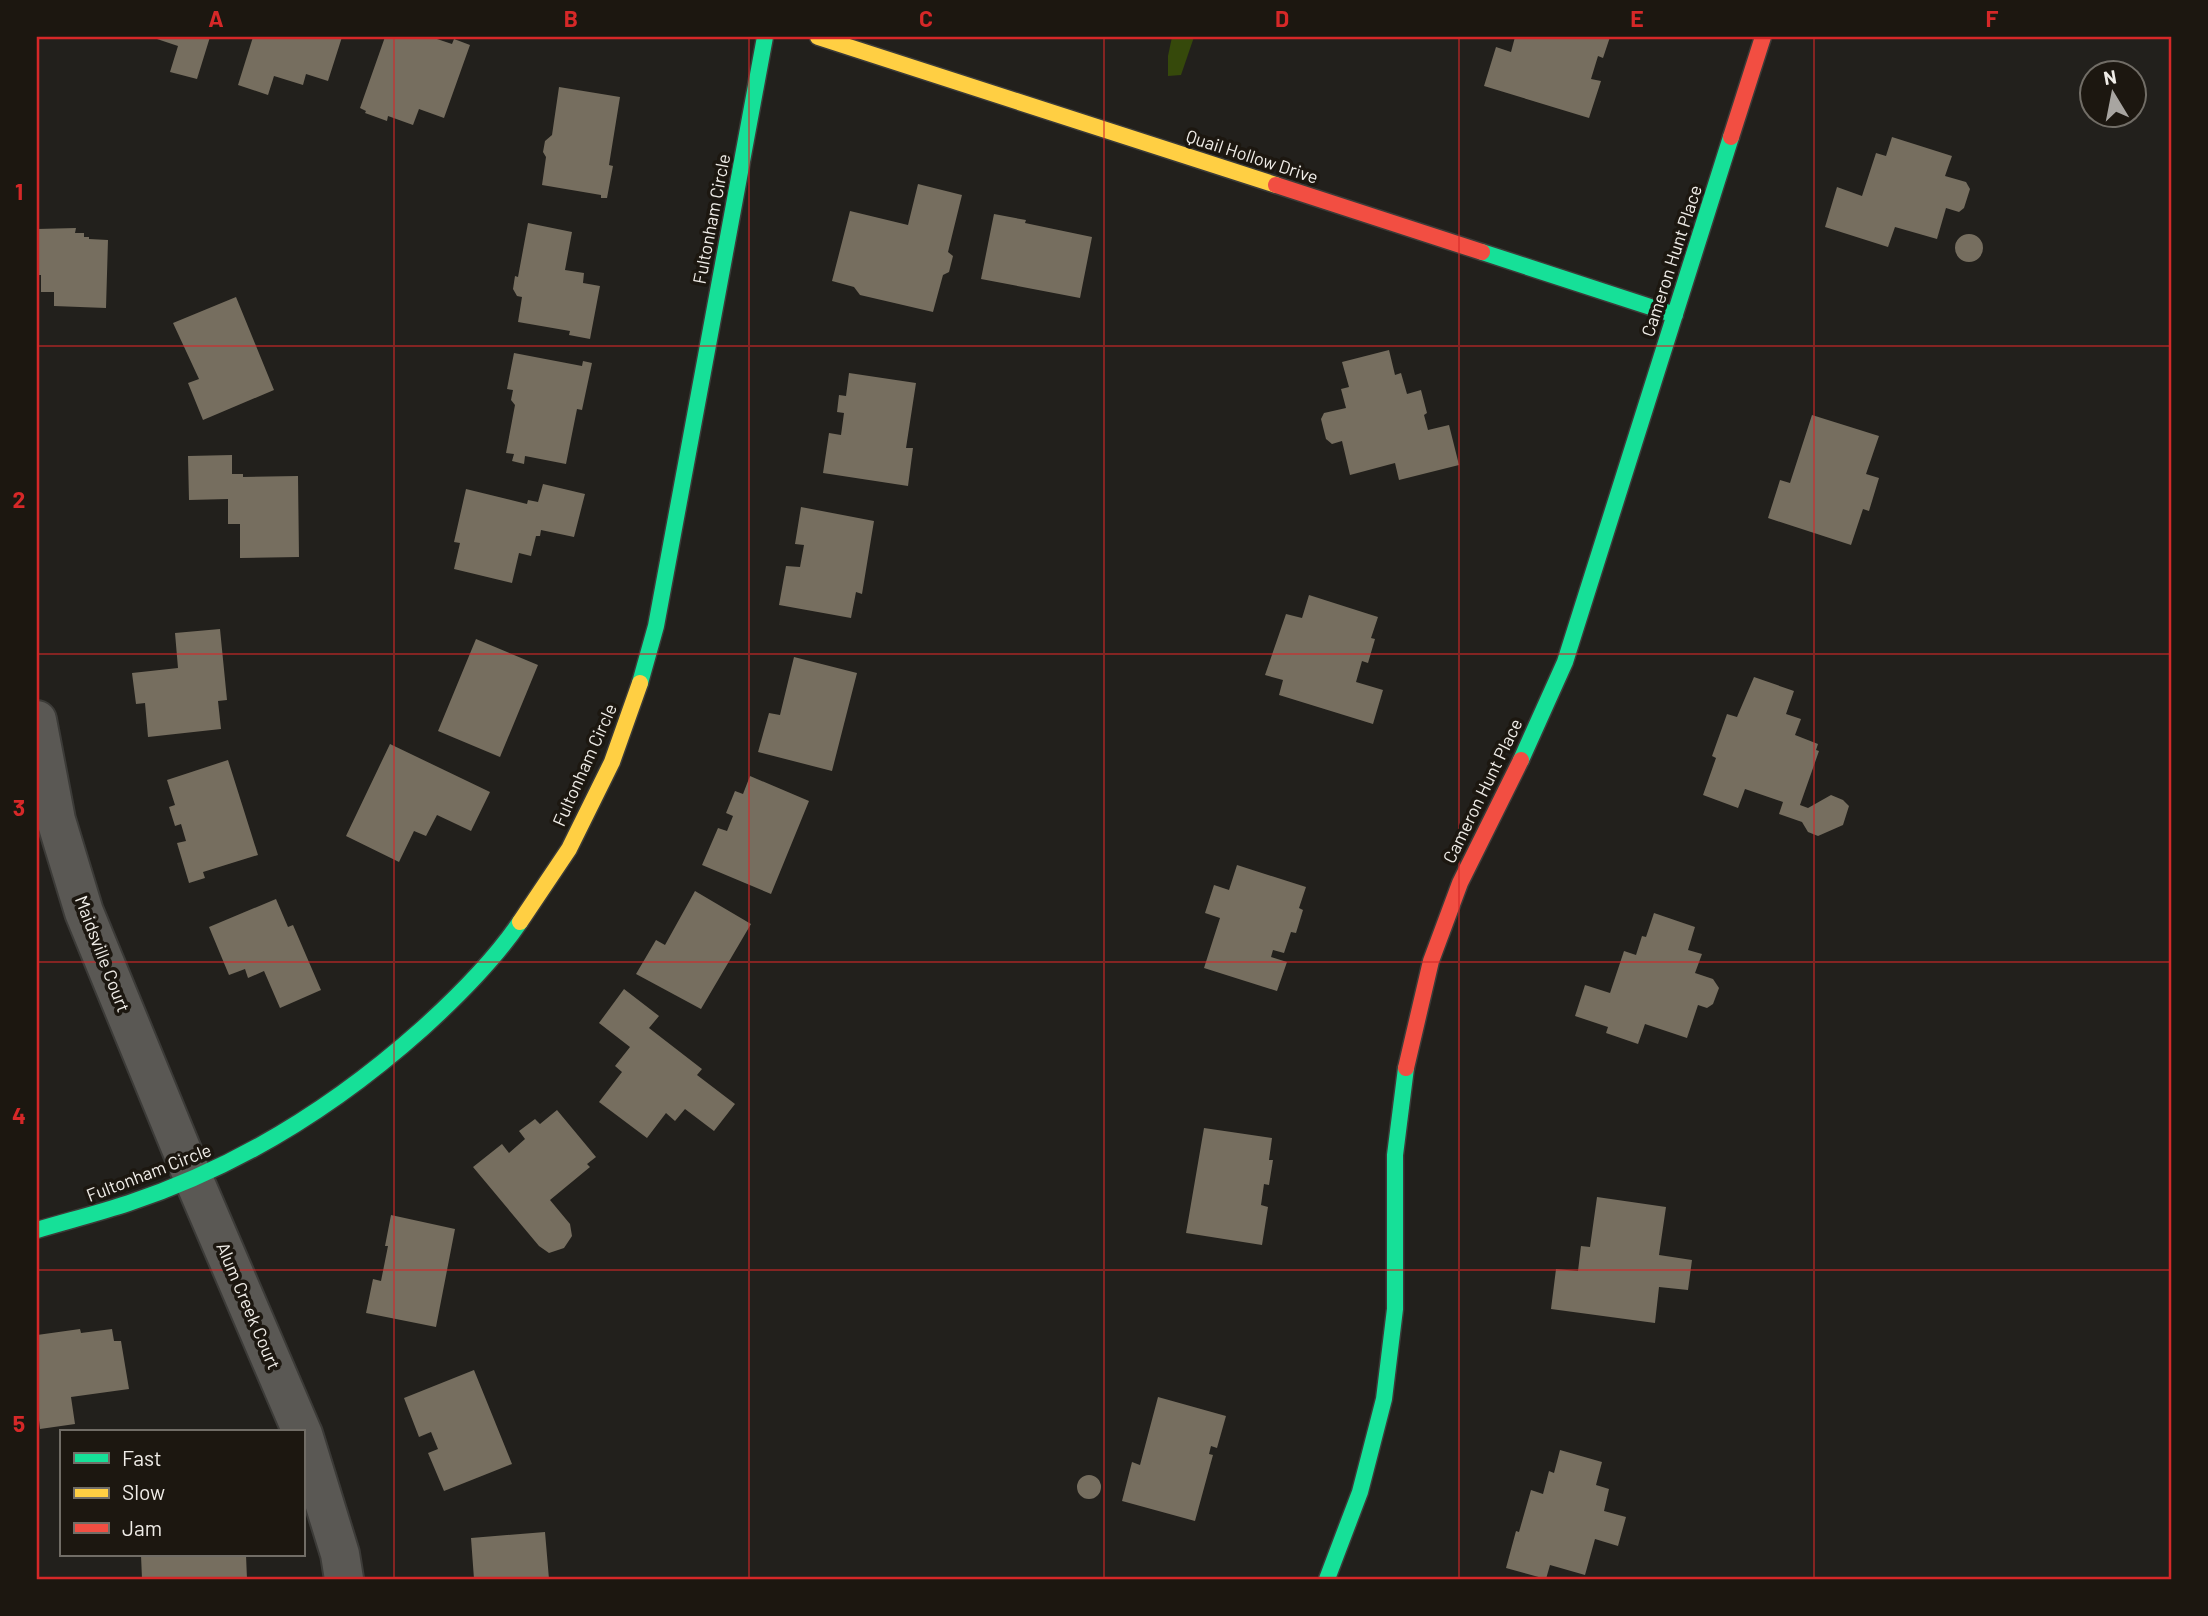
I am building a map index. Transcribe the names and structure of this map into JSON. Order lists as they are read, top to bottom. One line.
{"streets":{"street":["Quail Hollow Drive","Fultonham Circle","Cameron Hunt Place","Maidsville Court","Alum Creek Court"]},"crossings":[["Quail Hollow Drive","Cameron Hunt Place"],["Fultonham Circle","Maidsville Court"],["Fultonham Circle","Alum Creek Court"],["Maidsville Court","Alum Creek Court"]],"legend":["Fast","Slow","Jam"],"north":"top","grid":{"columns":["A","B","C","D","E","F"],"rows":["1","2","3","4","5"]}}
